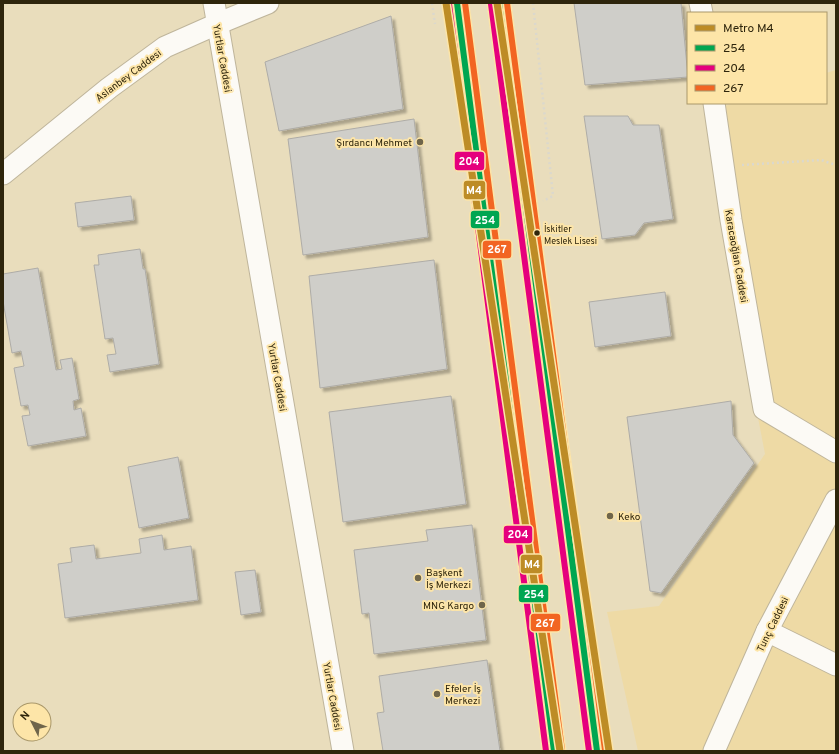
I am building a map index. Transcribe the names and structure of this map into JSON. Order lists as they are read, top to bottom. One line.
{"streets":{"street":["Yurtlar Caddesi","Aslanbey Caddesi","Karacaoğlan Caddesi","Tunç Caddesi"]},"crossings":[["Yurtlar Caddesi","Aslanbey Caddesi"]],"places":["Şırdancı Mehmet","İskitler Meslek Lisesi","Keko","Başkent İş Merkezi","MNG Kargo","Efeler İş Merkezi"],"lines":["metro line M4","transit line 254","transit line 267","transit line 204"],"legend":["Metro M4","254","204","267"],"north":"top left"}
